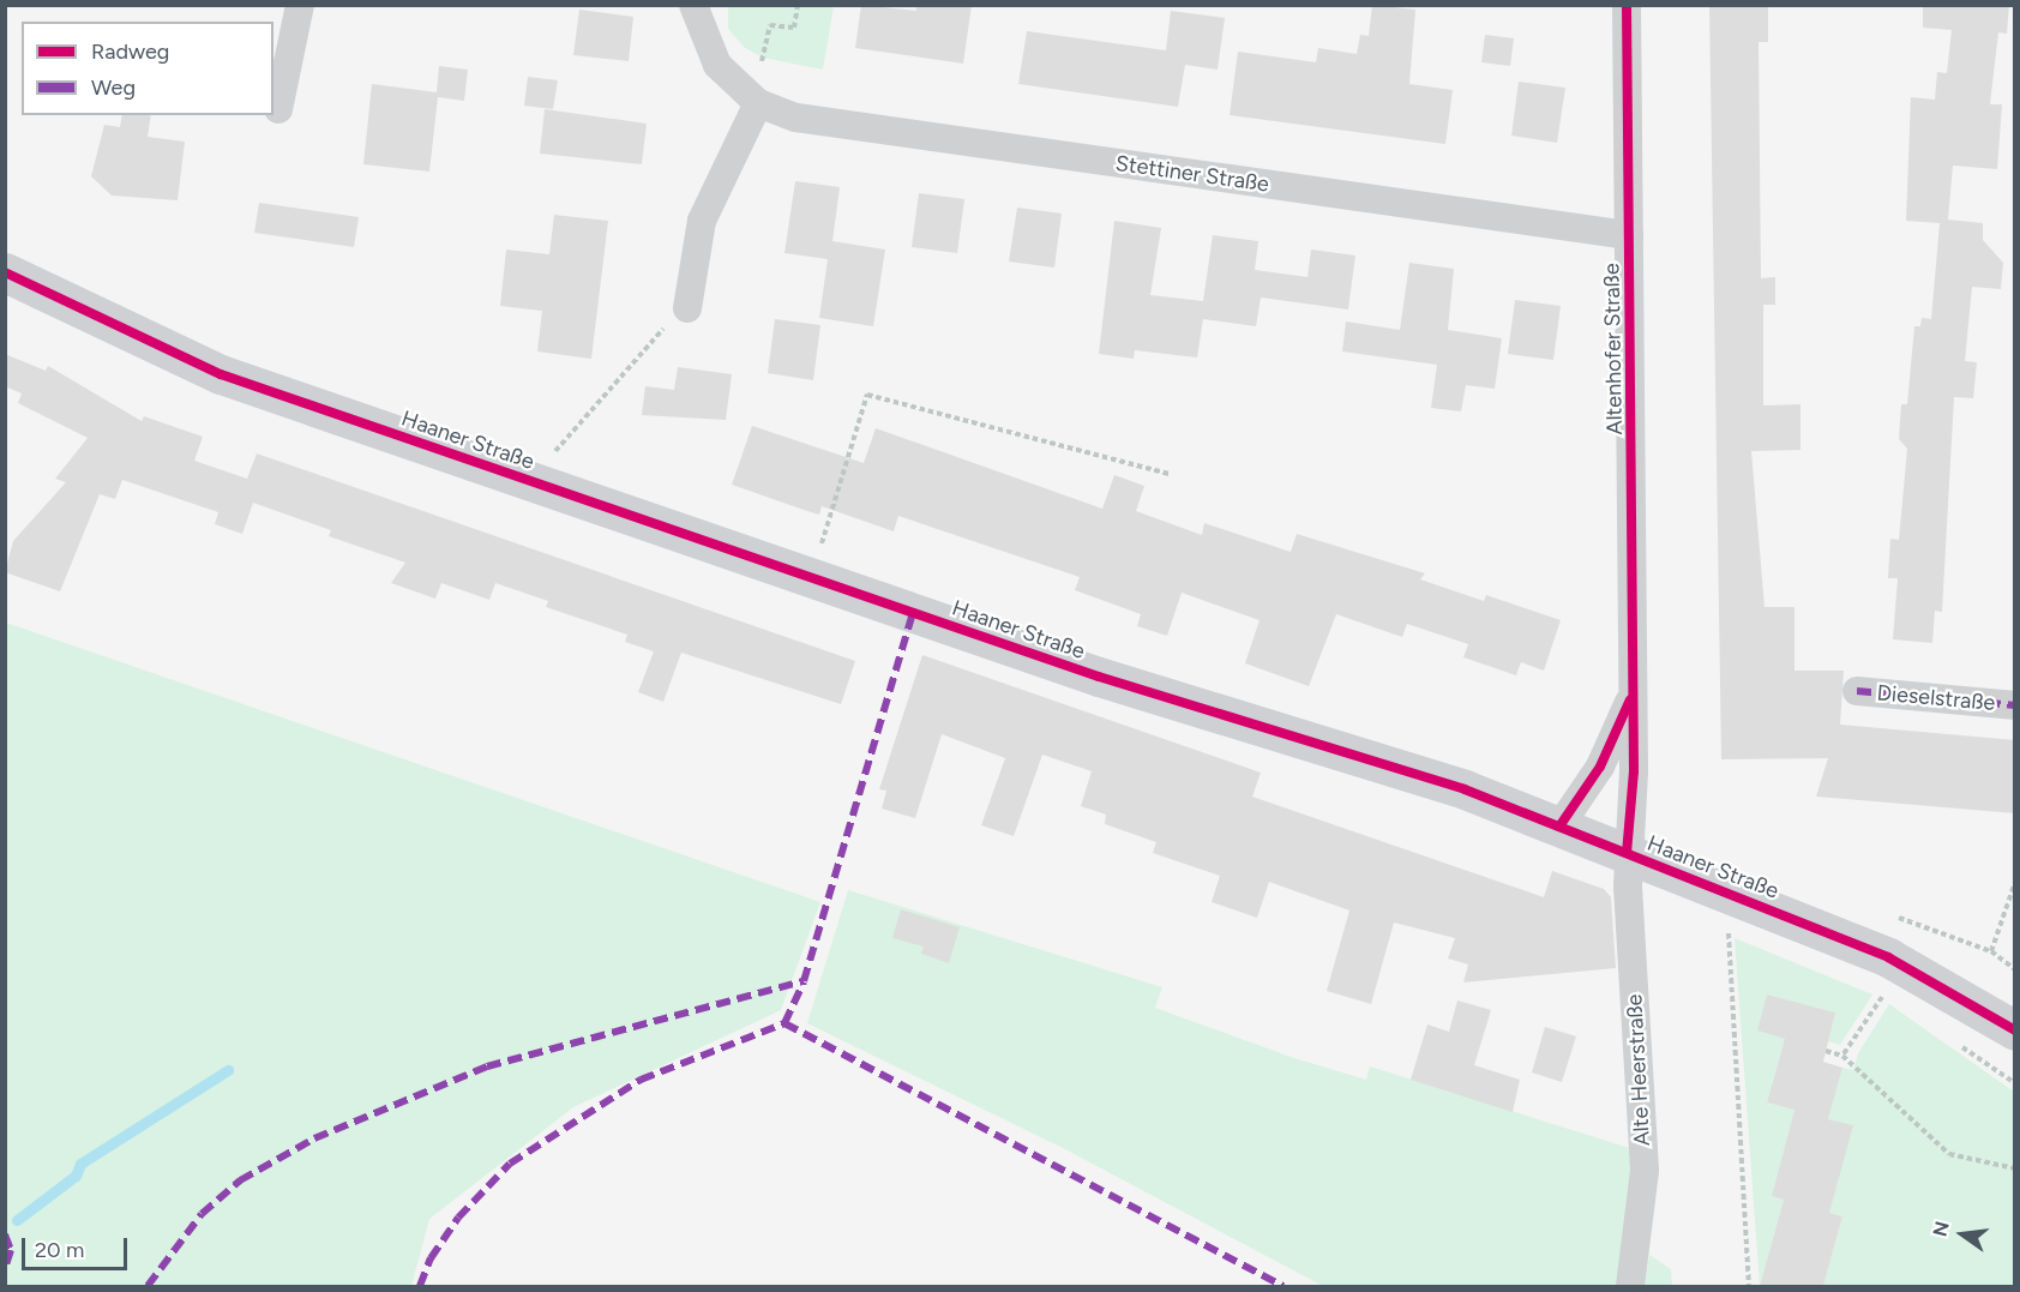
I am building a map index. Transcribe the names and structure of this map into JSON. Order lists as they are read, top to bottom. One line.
{"streets":{"main road":["Haaner Straße"],"street":["Stettiner Straße","Altenhofer Straße","Dieselstraße","Alte Heerstraße"]},"crossings":[["Stettiner Straße","Altenhofer Straße"],["Altenhofer Straße","Haaner Straße"],["Altenhofer Straße","Alte Heerstraße"],["Haaner Straße","Alte Heerstraße"]],"legend":["Radweg","Weg"],"scale_bar":"20 m","north":"left"}
